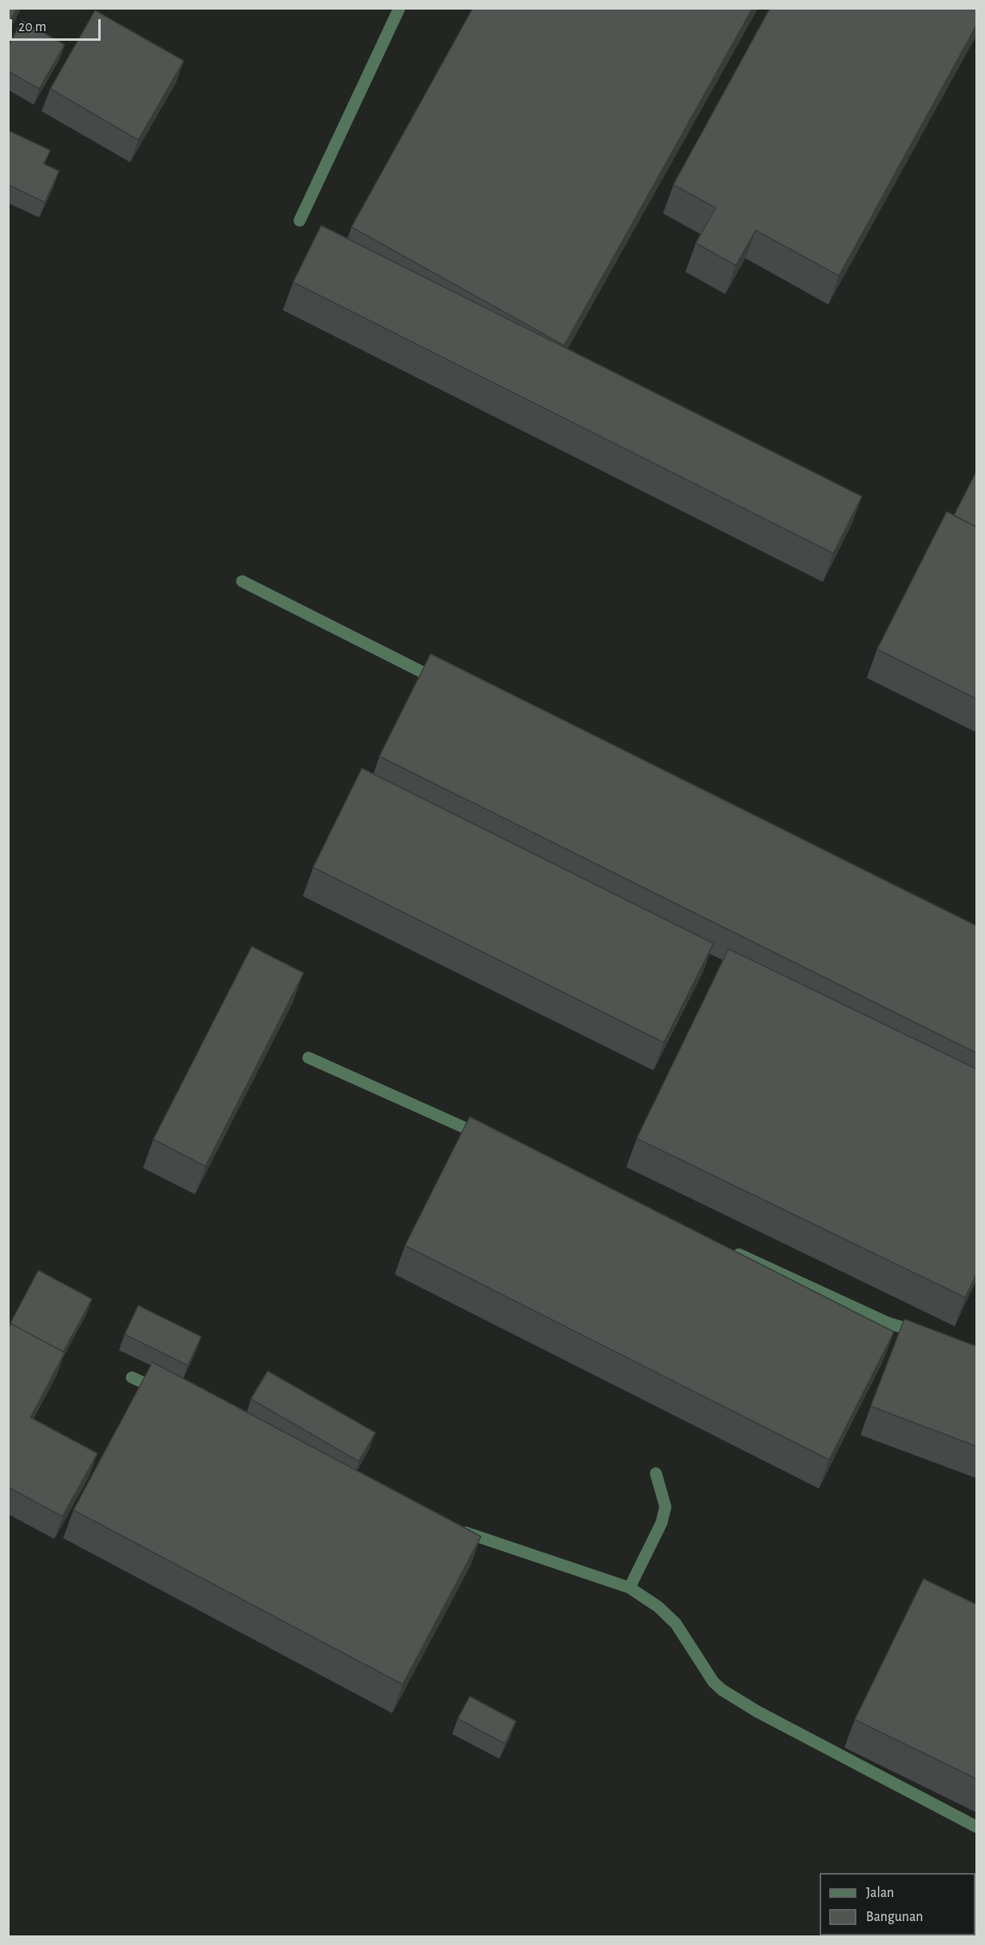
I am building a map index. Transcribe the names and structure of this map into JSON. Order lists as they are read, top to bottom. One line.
{"legend":["Jalan","Bangunan"],"scale_bar":"20 m"}
